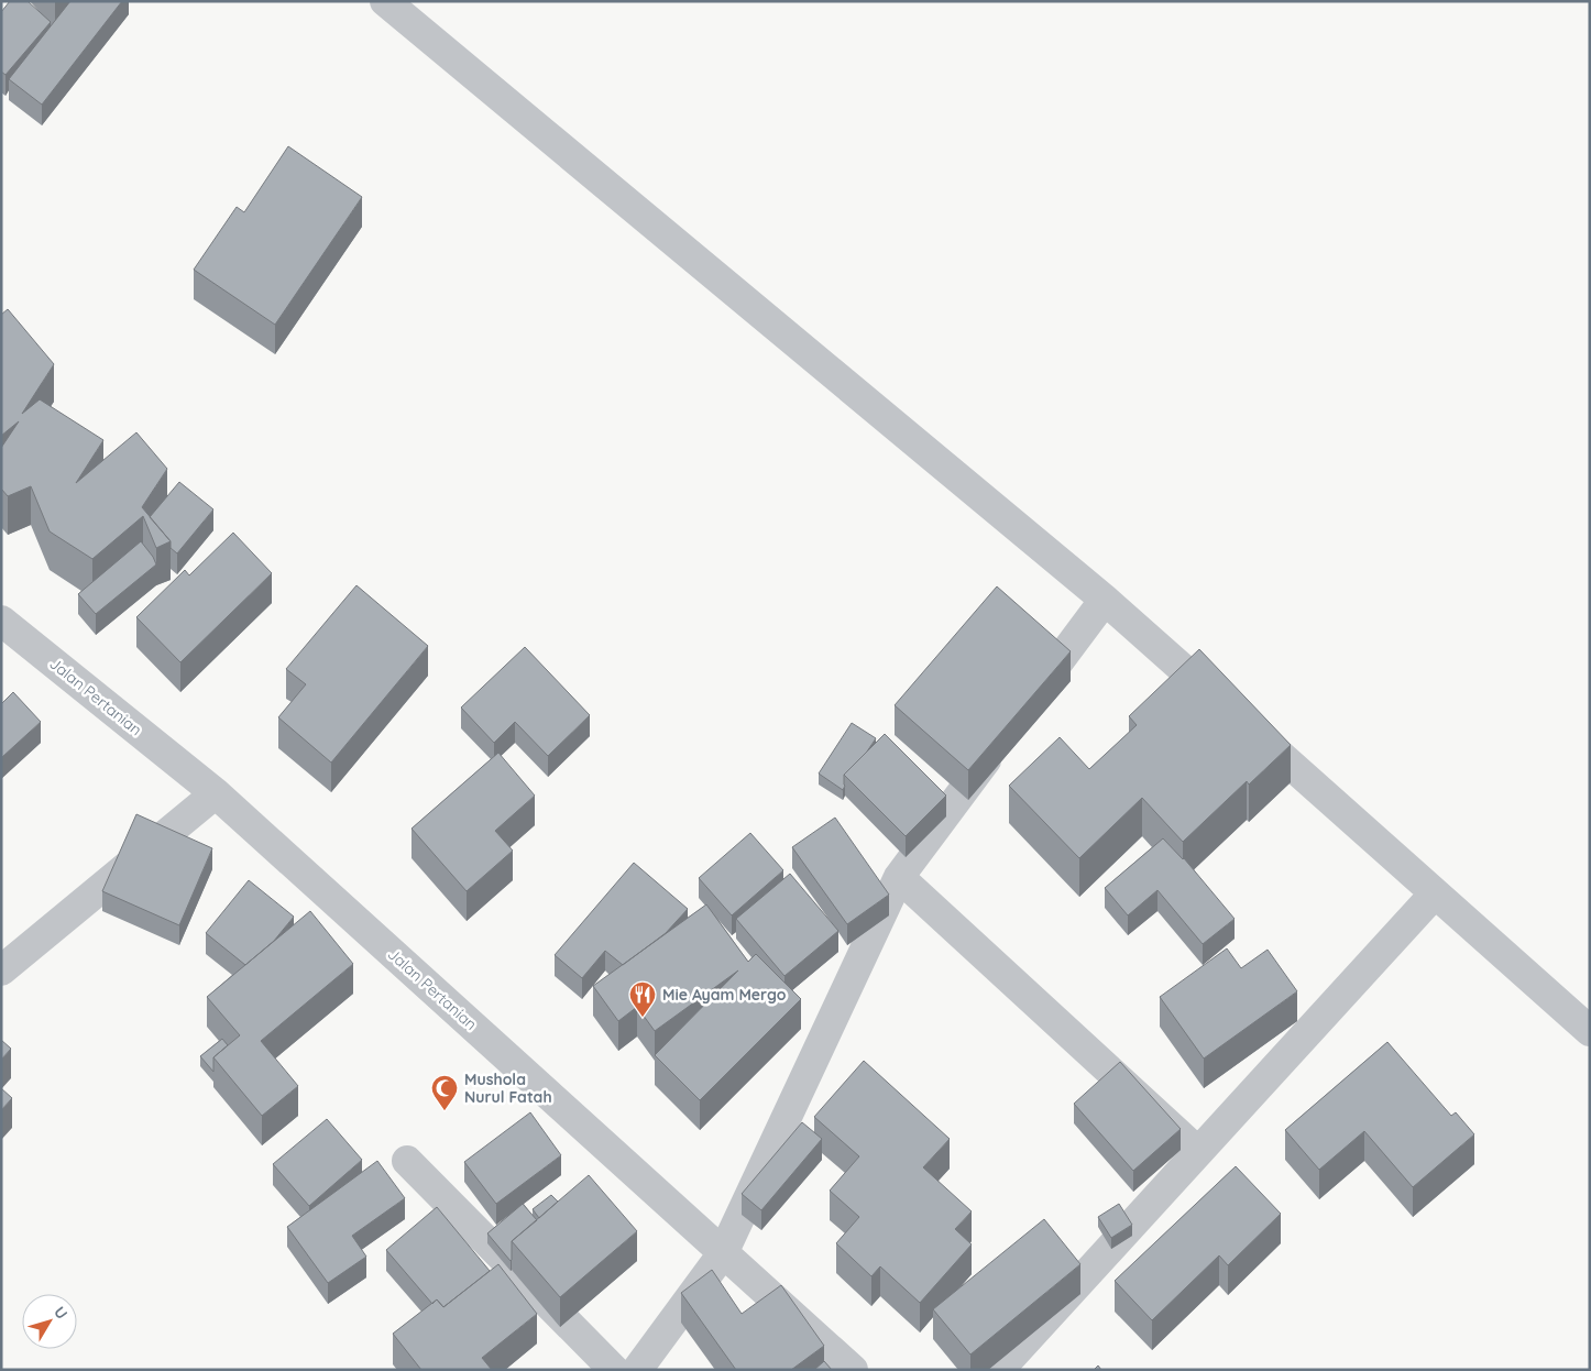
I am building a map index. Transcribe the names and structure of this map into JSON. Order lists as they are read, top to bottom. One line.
{"streets":{"street":["Jalan Pertanian"]},"places":{"restaurant":["Mie Ayam Mergo"],"mosque":["Mushola Nurul Fatah"]},"north":"top right"}
